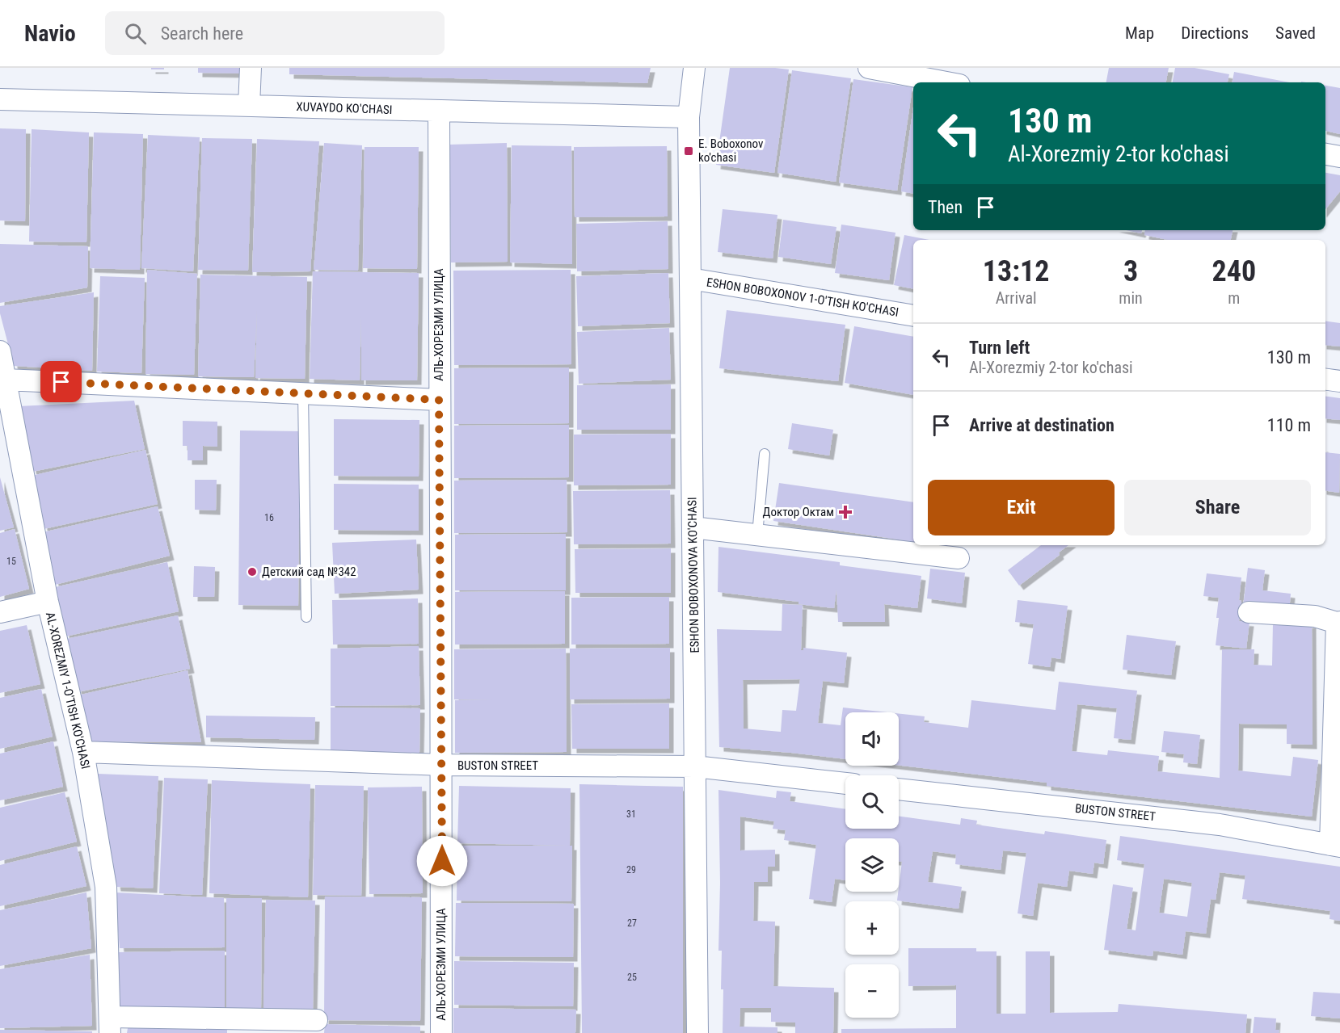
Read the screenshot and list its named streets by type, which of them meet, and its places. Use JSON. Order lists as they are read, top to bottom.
{
  "streets": {
    "street": [
      "XUVAYDO KO'CHASI",
      "ESHON BOBOXONOV 1-O'TISH KO'CHASI",
      "АЛЬ-ХОРЕЗМИ УЛИЦА",
      "ESHON BOBOXONOVA KO'CHASI",
      "AL-XOREZMIY 1-O'TISH KO'CHASI",
      "BUSTON STREET"
    ]
  },
  "crossings": [
    ["XUVAYDO KO'CHASI", "АЛЬ-ХОРЕЗМИ УЛИЦА"],
    ["XUVAYDO KO'CHASI", "ESHON BOBOXONOVA KO'CHASI"],
    ["ESHON BOBOXONOV 1-O'TISH KO'CHASI", "ESHON BOBOXONOVA KO'CHASI"],
    ["АЛЬ-ХОРЕЗМИ УЛИЦА", "BUSTON STREET"],
    ["ESHON BOBOXONOVA KO'CHASI", "BUSTON STREET"],
    ["AL-XOREZMIY 1-O'TISH KO'CHASI", "BUSTON STREET"]
  ],
  "places": {
    "transit": ["E. Boboxonov ko'chasi"],
    "health": ["Доктор Октам"],
    "other": ["Детский сад №342"]
  },
  "house_numbers": [
    "16",
    "15",
    "31",
    "29",
    "27",
    "25"
  ],
  "page": {
    "header": "Navio",
    "search": "Search here",
    "nav": ["Map", "Directions", "Saved"],
    "turn": ["130 m", "Al-Xorezmiy 2-tor ko'chasi"],
    "then": "Then",
    "eta": [
      "13:12",
      "Arrival",
      "3",
      "min",
      "240",
      "m"
    ],
    "list": [
      {
        "name": "Turn left",
        "note": "Al-Xorezmiy 2-tor ko'chasi",
        "value": "130 m"
      },
      {
        "name": "Arrive at destination",
        "value": "110 m"
      }
    ],
    "buttons": ["Exit", "Share"],
    "map_buttons": ["+", "−"]
  }
}
